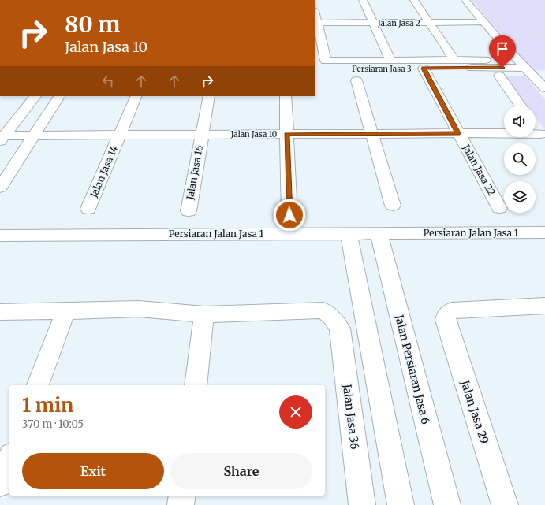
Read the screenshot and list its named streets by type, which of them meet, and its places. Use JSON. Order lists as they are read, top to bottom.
{
  "streets": {
    "street": [
      "Jalan Jasa 2",
      "Persiaran Jasa 3",
      "Jalan Jasa 10",
      "Jalan Jasa 22",
      "Jalan Jasa 14",
      "Jalan Jasa 16",
      "Persiaran Jalan Jasa 1",
      "Jalan Persiaran Jasa 6",
      "Jalan Jasa 29",
      "Jalan Jasa 36"
    ]
  },
  "crossings": [
    ["Persiaran Jasa 3", "Jalan Jasa 22"],
    ["Jalan Jasa 10", "Jalan Jasa 22"],
    ["Jalan Jasa 10", "Jalan Jasa 14"],
    ["Jalan Jasa 10", "Jalan Jasa 16"],
    ["Persiaran Jalan Jasa 1", "Jalan Persiaran Jasa 6"]
  ],
  "page": {
    "turn": ["80 m", "Jalan Jasa 10"],
    "heading": ["1 min", "370 m · 10:05"],
    "buttons": ["Exit", "Share"]
  }
}
